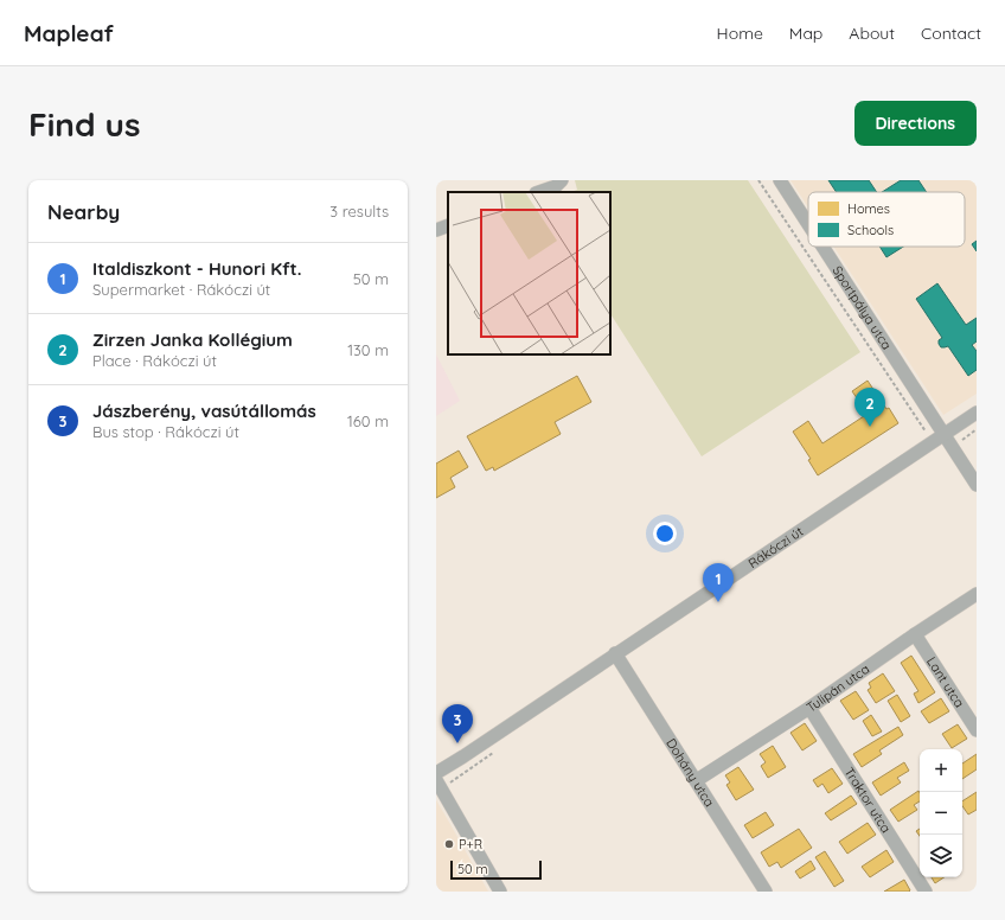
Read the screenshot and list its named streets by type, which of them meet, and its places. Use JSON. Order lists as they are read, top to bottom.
{
  "streets": {
    "street": [
      "Sportpálya utca",
      "Rákóczi út",
      "Lant utca",
      "Tulipán utca",
      "Dohány utca",
      "Traktor utca"
    ]
  },
  "crossings": [
    ["Sportpálya utca", "Rákóczi út"],
    ["Rákóczi út", "Dohány utca"],
    ["Lant utca", "Tulipán utca"],
    ["Tulipán utca", "Dohány utca"],
    ["Tulipán utca", "Traktor utca"]
  ],
  "places": ["P+R"],
  "legend": ["Homes", "Schools"],
  "scale_bar": "50 m",
  "page": {
    "header": "Mapleaf",
    "nav": [
      "Home",
      "Map",
      "About",
      "Contact"
    ],
    "buttons": "Directions",
    "title": "Find us",
    "heading": ["Nearby", "3 results"],
    "list": [
      {
        "mark": "1",
        "name": "Italdiszkont - Hunori Kft.",
        "note": "Supermarket · Rákóczi út",
        "value": "50 m"
      },
      {
        "mark": "2",
        "name": "Zirzen Janka Kollégium",
        "note": "Place · Rákóczi út",
        "value": "130 m"
      },
      {
        "mark": "3",
        "name": "Jászberény, vasútállomás",
        "note": "Bus stop · Rákóczi út",
        "value": "160 m"
      }
    ],
    "pins": ["2", "1", "3"],
    "map_buttons": ["+", "−"],
    "scale": "50 m"
  }
}
